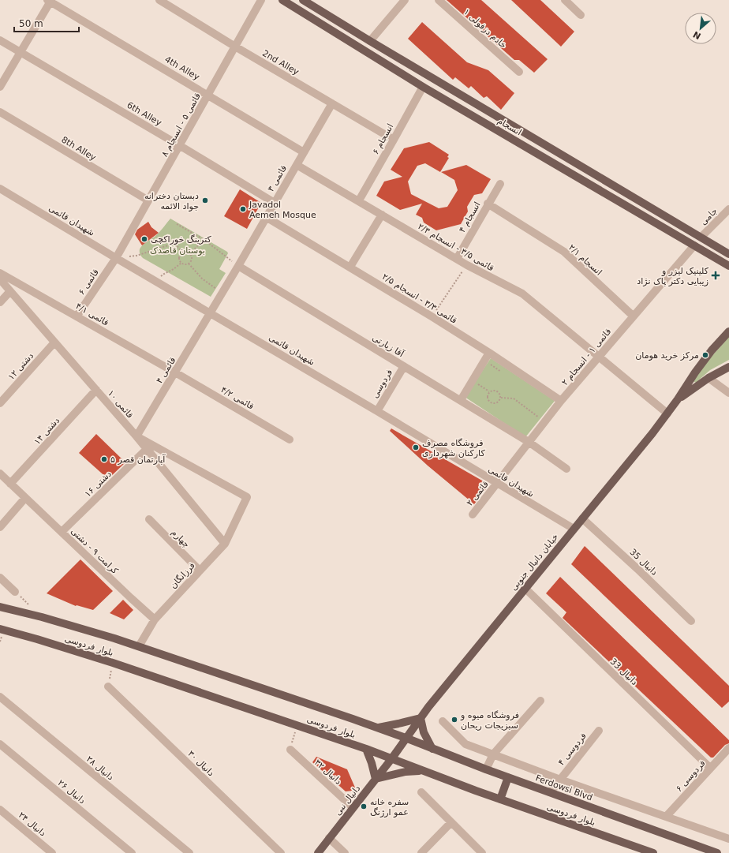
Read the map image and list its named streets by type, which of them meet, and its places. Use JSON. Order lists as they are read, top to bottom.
{
  "streets": {
    "main road": [
      "انسجام",
      "خیابان دانیال جنوبی",
      "بلوار فردوسی",
      "Ferdowsi Blvd",
      "دانیال نبی"
    ],
    "street": [
      "خادم دزفولی ۱",
      "2nd Alley",
      "4th Alley",
      "6th Alley",
      "قائمی ۵ - انسجام ۸",
      "انسجام ۶",
      "8th Alley",
      "قائمی ۳",
      "جامی",
      "انسجام ۴",
      "شهیدان قائمی",
      "قائمی ۳/۵ - انسجام ۲/۳",
      "انسجام ۲/۱",
      "قائمی ۶",
      "قائمی ۳/۳ - انسجام ۲/۵",
      "قائمی ۴/۱",
      "آقا زیارتی",
      "قائمی ۱ - انسجام ۲",
      "دشتی ۱۲",
      "قائمی ۴",
      "فردوسی",
      "قائمی ۴/۲",
      "قائمی ۱۰",
      "دشتی ۱۴",
      "دشتی ۱۶",
      "قائمی ۲",
      "چهارم",
      "کرامت ۹ - دشتی",
      "دانیال 35",
      "فرزانگان",
      "دانیال 33",
      "فردوسی ۴",
      "دانیال ۳۰",
      "دانیال ۲۸",
      "دانیال ۳۲",
      "فردوسی ۶",
      "دانیال ۲۶",
      "دانیال ۲۴"
    ]
  },
  "crossings": [
    ["2nd Alley", "قائمی ۵ - انسجام ۸"],
    ["2nd Alley", "انسجام ۶"],
    ["2nd Alley", "قائمی ۳"],
    ["4th Alley", "قائمی ۵ - انسجام ۸"],
    ["4th Alley", "قائمی ۳"],
    ["6th Alley", "قائمی ۵ - انسجام ۸"],
    ["6th Alley", "قائمی ۳"],
    ["قائمی ۵ - انسجام ۸", "8th Alley"],
    ["قائمی ۵ - انسجام ۸", "شهیدان قائمی"],
    ["قائمی ۵ - انسجام ۸", "قائمی ۶"],
    ["انسجام", "انسجام ۶"],
    ["انسجام", "جامی"],
    ["انسجام", "قائمی ۱ - انسجام ۲"],
    ["انسجام ۶", "قائمی ۳/۵ - انسجام ۲/۳"],
    ["قائمی ۳", "شهیدان قائمی"],
    ["قائمی ۳", "قائمی ۳/۵ - انسجام ۲/۳"],
    ["قائمی ۳", "قائمی ۳/۳ - انسجام ۲/۵"],
    ["قائمی ۳", "آقا زیارتی"],
    ["قائمی ۳", "قائمی ۴"],
    ["انسجام ۴", "قائمی ۳/۵ - انسجام ۲/۳"],
    ["انسجام ۴", "انسجام ۲/۱"],
    ["شهیدان قائمی", "قائمی ۶"],
    ["شهیدان قائمی", "قائمی ۱ - انسجام ۲"],
    ["شهیدان قائمی", "قائمی ۴"],
    ["شهیدان قائمی", "فردوسی"],
    ["شهیدان قائمی", "قائمی ۲"],
    ["شهیدان قائمی", "خیابان دانیال جنوبی"],
    ["قائمی ۳/۵ - انسجام ۲/۳", "قائمی ۱ - انسجام ۲"],
    ["قائمی ۳/۵ - انسجام ۲/۳", "خیابان دانیال جنوبی"],
    ["انسجام ۲/۱", "قائمی ۱ - انسجام ۲"],
    ["قائمی ۶", "قائمی ۴/۱"],
    ["قائمی ۳/۳ - انسجام ۲/۵", "قائمی ۱ - انسجام ۲"],
    ["قائمی ۴/۱", "قائمی ۴"],
    ["قائمی ۴/۱", "قائمی ۴/۲"],
    ["آقا زیارتی", "قائمی ۱ - انسجام ۲"],
    ["آقا زیارتی", "فردوسی"],
    ["قائمی ۱ - انسجام ۲", "قائمی ۲"],
    ["دشتی ۱۲", "قائمی ۱۰"],
    ["قائمی ۴", "قائمی ۴/۲"],
    ["قائمی ۴", "قائمی ۱۰"],
    ["قائمی ۴", "فرزانگان"],
    ["قائمی ۱۰", "دشتی ۱۴"],
    ["قائمی ۱۰", "دشتی ۱۶"],
    ["قائمی ۱۰", "فرزانگان"],
    ["دشتی ۱۴", "کرامت ۹ - دشتی"],
    ["دشتی ۱۶", "کرامت ۹ - دشتی"],
    ["چهارم", "فرزانگان"],
    ["کرامت ۹ - دشتی", "فرزانگان"],
    ["خیابان دانیال جنوبی", "دانیال 35"],
    ["خیابان دانیال جنوبی", "بلوار فردوسی"],
    ["خیابان دانیال جنوبی", "دانیال 33"],
    ["خیابان دانیال جنوبی", "Ferdowsi Blvd"],
    ["خیابان دانیال جنوبی", "دانیال نبی"],
    ["بلوار فردوسی", "Ferdowsi Blvd"],
    ["بلوار فردوسی", "دانیال نبی"],
    ["دانیال 33", "فردوسی ۶"],
    ["فردوسی ۴", "Ferdowsi Blvd"],
    ["دانیال ۳۲", "دانیال نبی"]
  ],
  "parks": ["بوستان قاصدک"],
  "places": {
    "other": [
      "دبستان دخترانه جواد الائمه",
      "Javadol Aemeh Mosque",
      "کترینگ خوراکچی",
      "مرکز خرید هومان",
      "فروشگاه مصرف کارکنان شهرداری",
      "آپارتمان قصر ۵",
      "فروشگاه میوه و سبزیجات ریحان",
      "سفره خانه عمو ارژنگ"
    ],
    "health": ["کلینیک لیزر و زیبایی دکتر پاک نژاد"]
  },
  "scale_bar": "50 m",
  "north": "bottom left"
}
